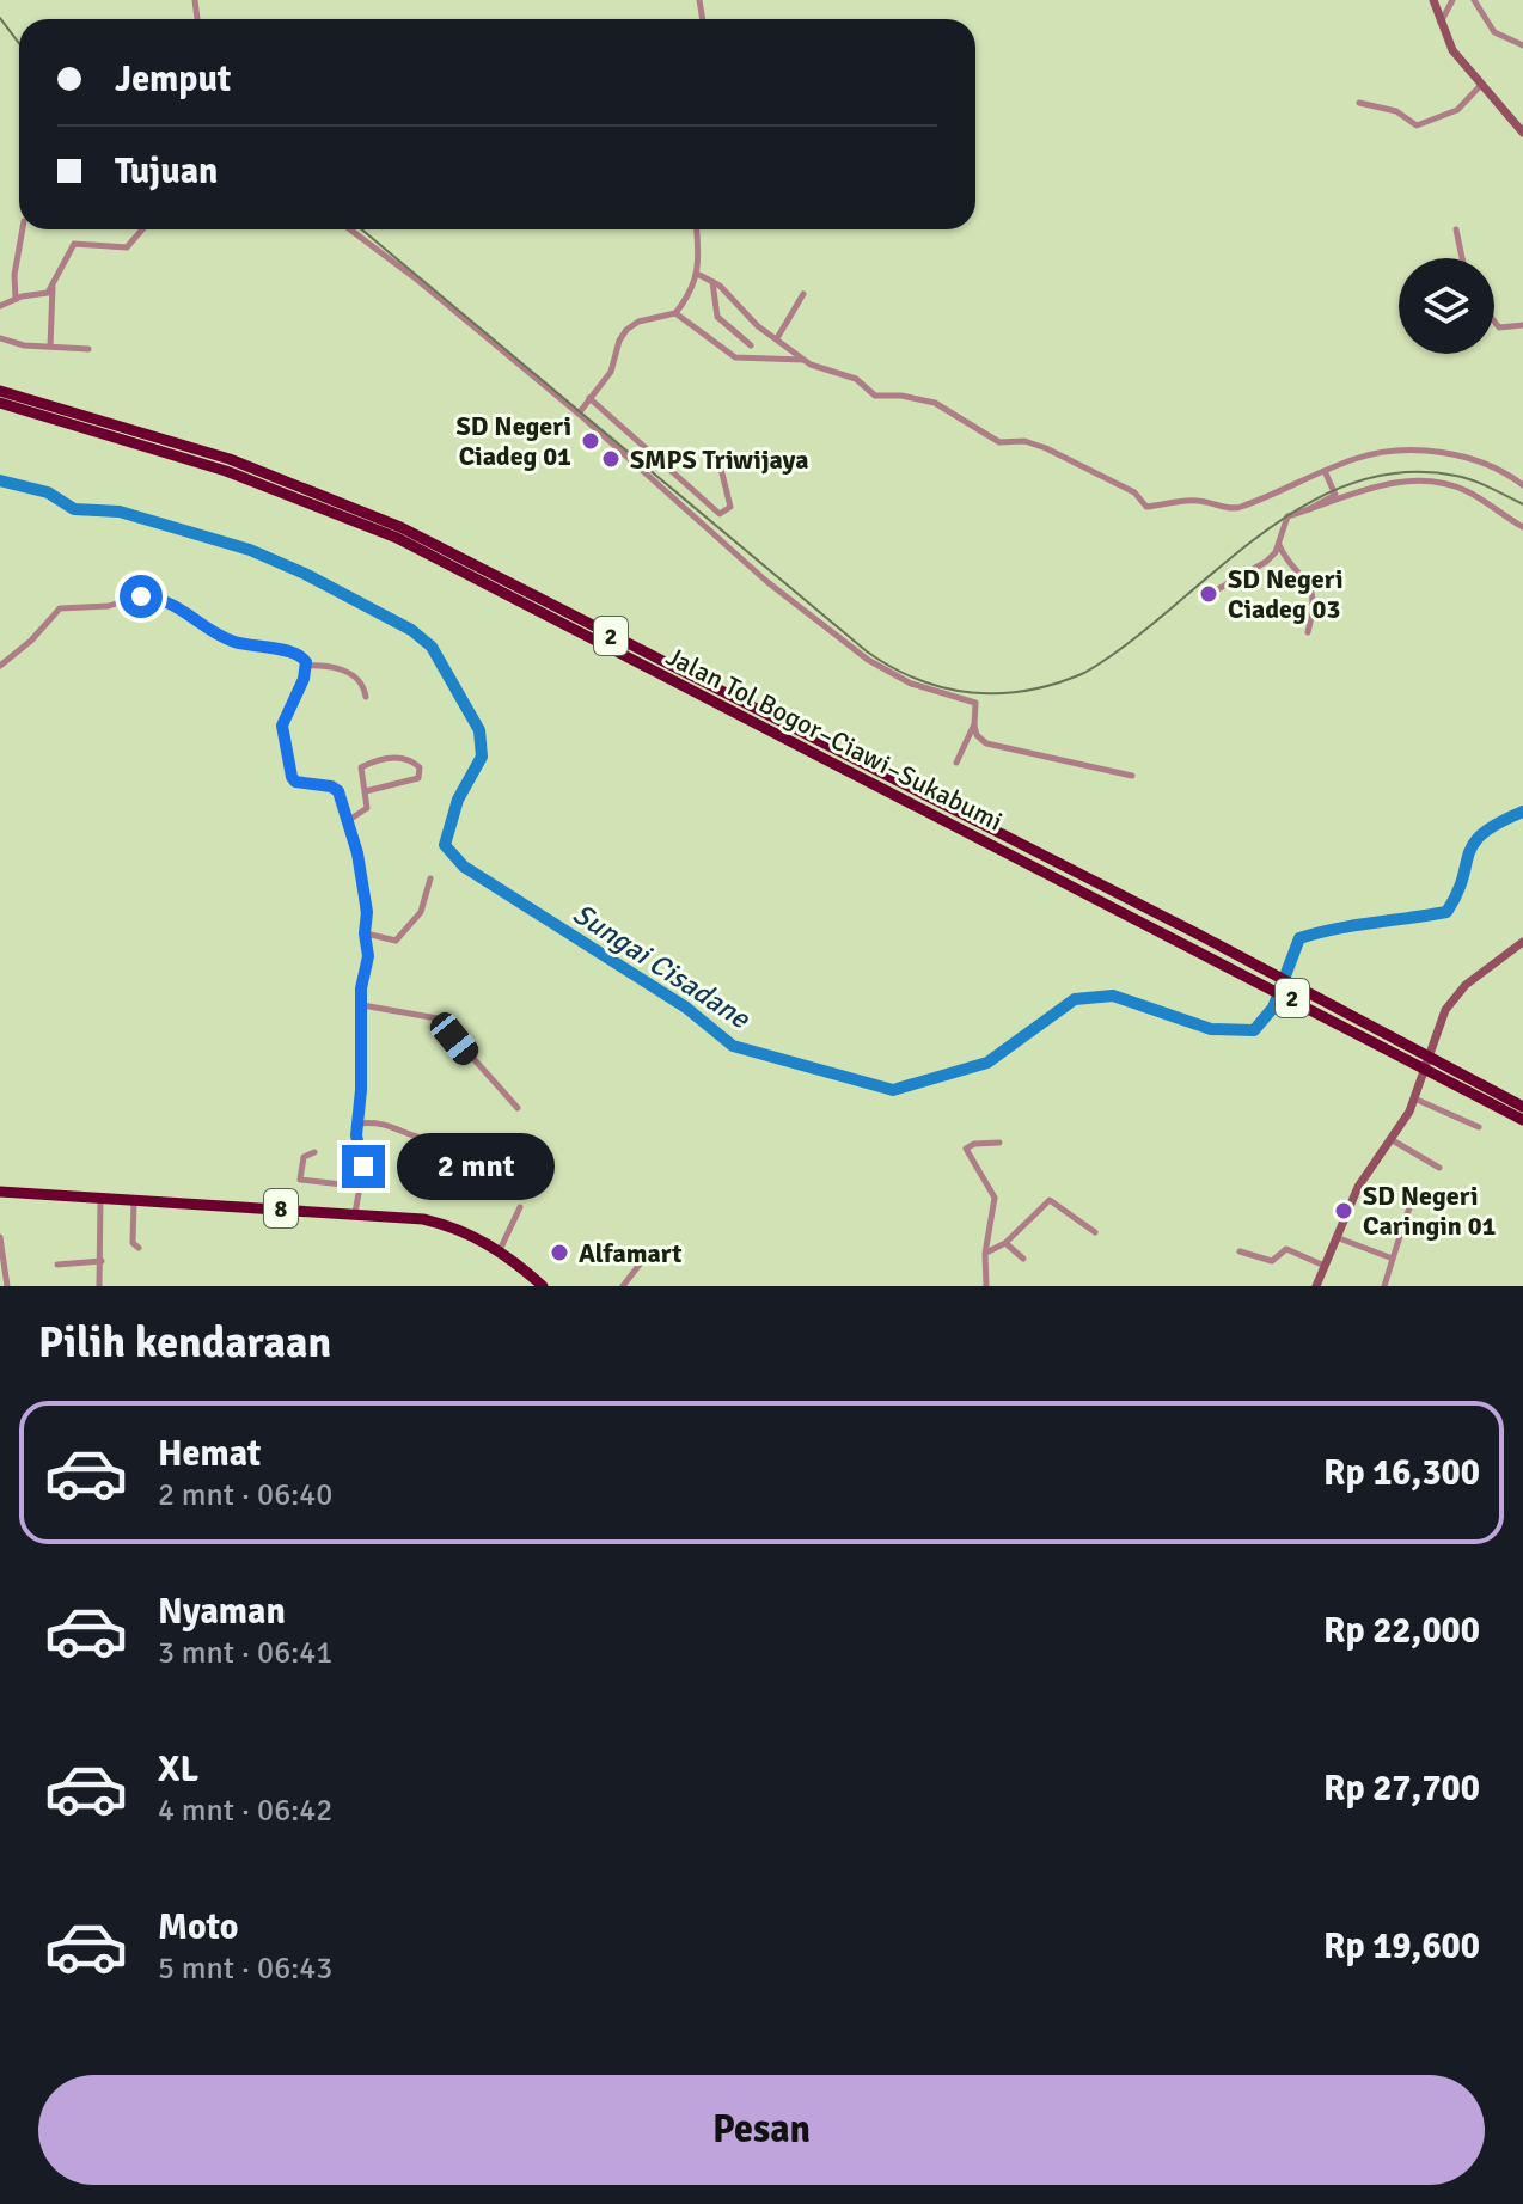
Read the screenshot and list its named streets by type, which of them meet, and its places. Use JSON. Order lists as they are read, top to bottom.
{
  "streets": {
    "highway": ["2", "Jalan Tol Bogor–Ciawi–Sukabumi", "8"]
  },
  "water": ["Sungai Cisadane"],
  "places": [
    "SD Negeri Ciadeg 01",
    "SMPS Triwijaya",
    "SD Negeri Ciadeg 03",
    "SD Negeri Caringin 01",
    "Alfamart"
  ],
  "page": {
    "banner": ["Jemput", "Tujuan"],
    "bubble": "2 mnt",
    "heading": "Pilih kendaraan",
    "list": [
      {
        "name": "Hemat",
        "note": "2 mnt · 06:40",
        "value": "Rp 16,300"
      },
      {
        "name": "Nyaman",
        "note": "3 mnt · 06:41",
        "value": "Rp 22,000"
      },
      {
        "name": "XL",
        "note": "4 mnt · 06:42",
        "value": "Rp 27,700"
      },
      {
        "name": "Moto",
        "note": "5 mnt · 06:43",
        "value": "Rp 19,600"
      }
    ],
    "buttons": "Pesan"
  }
}
